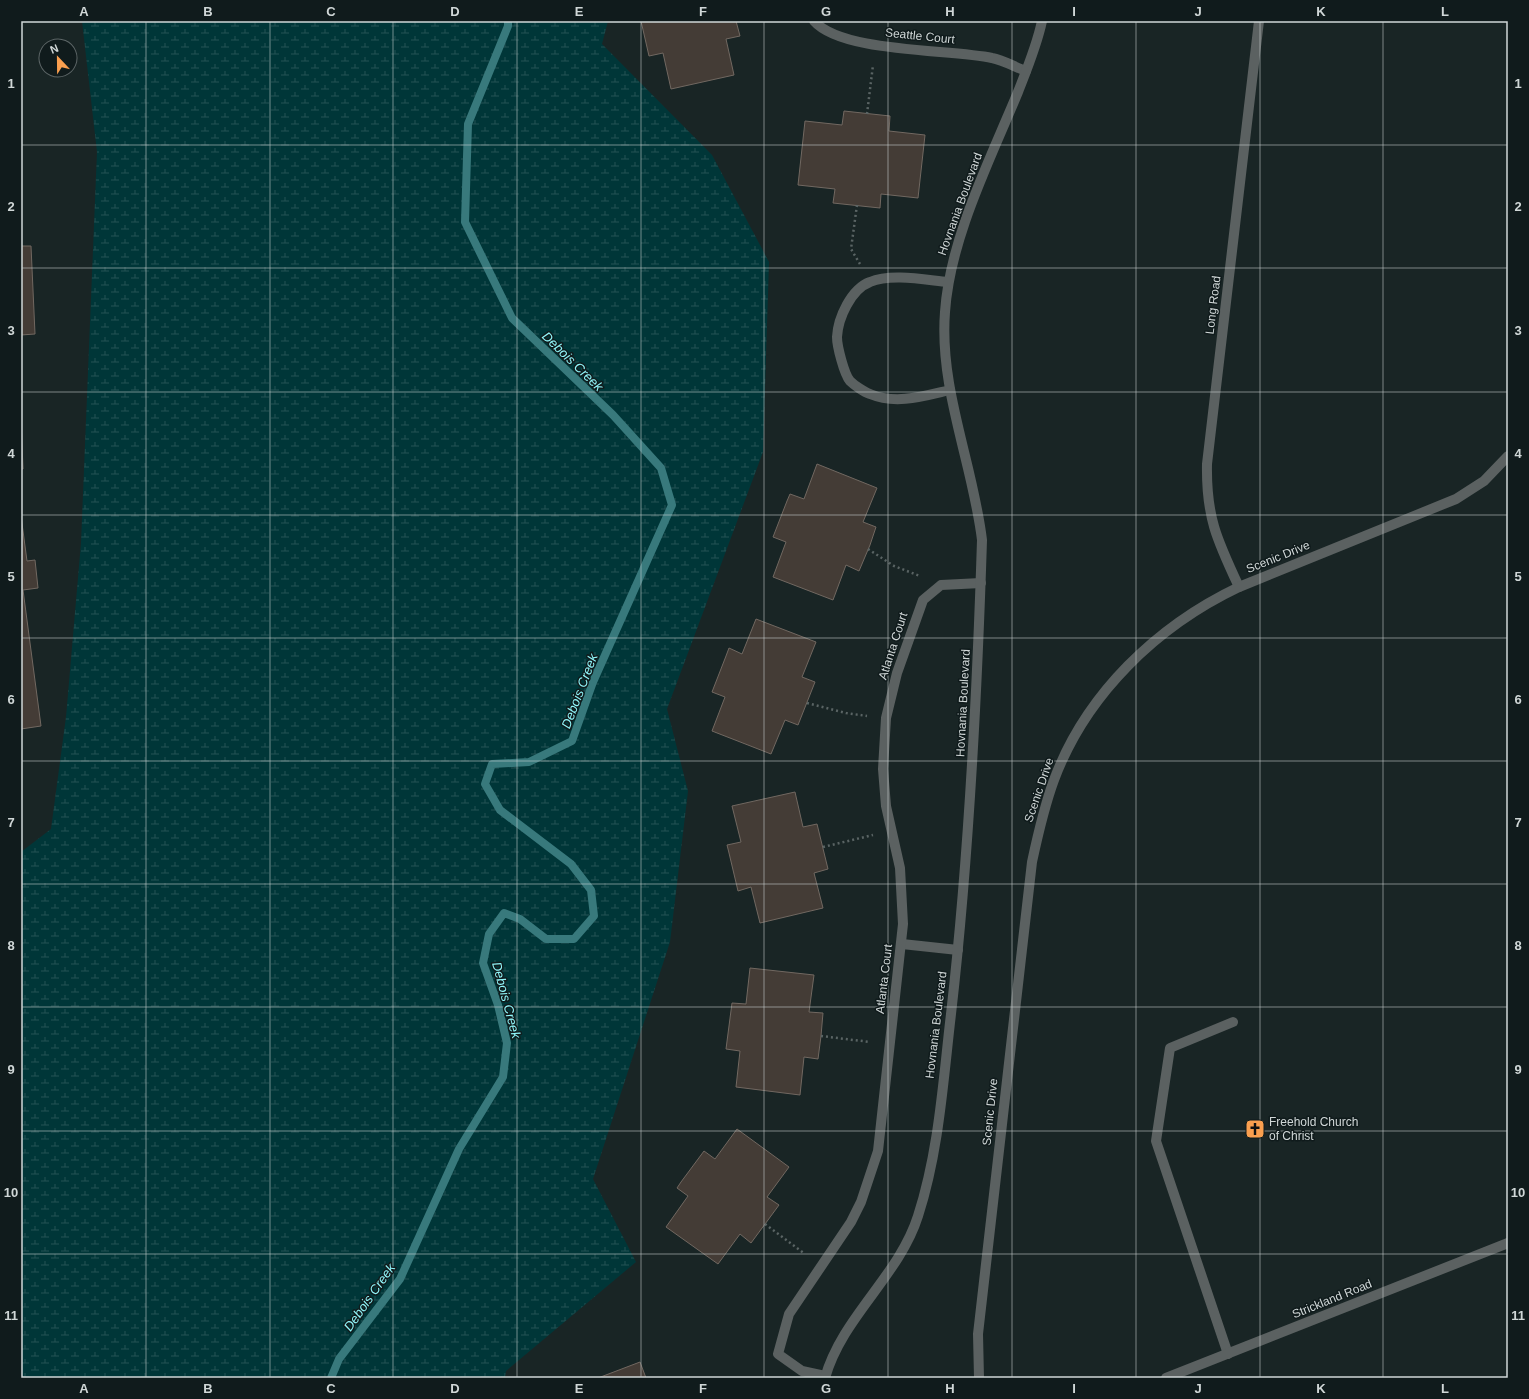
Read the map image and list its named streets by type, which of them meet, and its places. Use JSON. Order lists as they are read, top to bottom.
{
  "streets": {
    "street": [
      "Seattle Court",
      "Hovnania Boulevard",
      "Long Road",
      "Scenic Drive",
      "Atlanta Court",
      "Strickland Road"
    ]
  },
  "crossings": [
    ["Seattle Court", "Hovnania Boulevard"],
    ["Hovnania Boulevard", "Atlanta Court"],
    ["Long Road", "Scenic Drive"]
  ],
  "water": ["Debois Creek"],
  "places": {
    "church": ["Freehold Church of Christ"]
  },
  "north": "top",
  "grid": {
    "columns": [
      "A",
      "B",
      "C",
      "D",
      "E",
      "F",
      "G",
      "H",
      "I",
      "J",
      "K",
      "L"
    ],
    "rows": [
      "1",
      "2",
      "3",
      "4",
      "5",
      "6",
      "7",
      "8",
      "9",
      "10",
      "11"
    ]
  }
}
